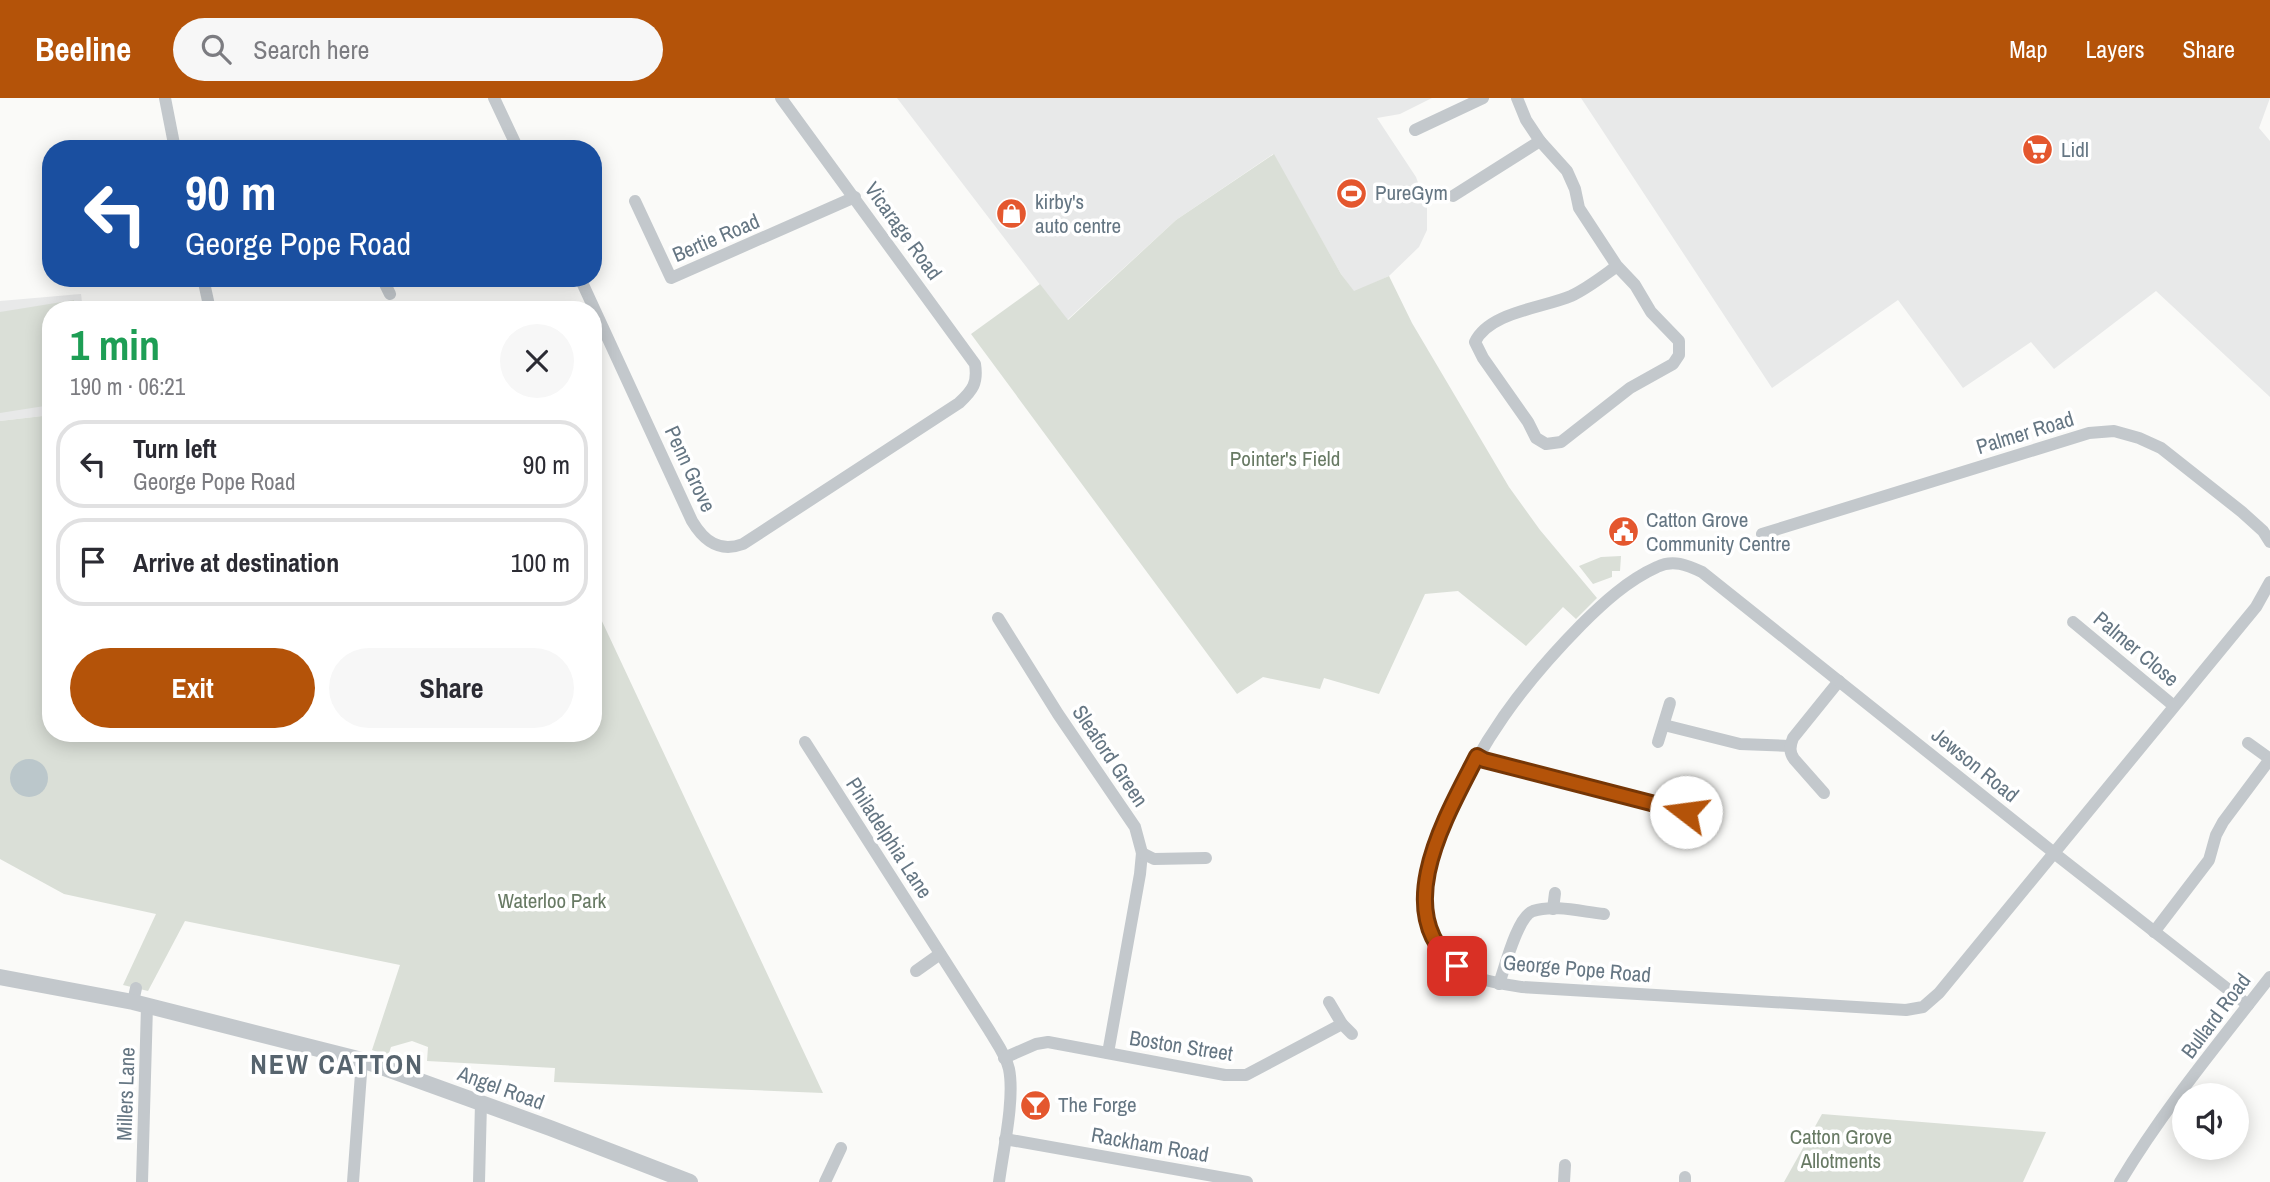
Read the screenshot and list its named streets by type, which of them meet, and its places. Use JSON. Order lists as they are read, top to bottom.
{
  "streets": {
    "street": [
      "Vicarage Road",
      "Bertie Road",
      "Palmer Road",
      "Penn Grove",
      "Palmer Close",
      "Sleaford Green",
      "Jewson Road",
      "Philadelphia Lane",
      "George Pope Road",
      "Bullard Road",
      "Boston Street",
      "Angel Road",
      "Millers Lane",
      "Rackham Road"
    ]
  },
  "crossings": [
    ["Vicarage Road", "Bertie Road"],
    ["Vicarage Road", "Penn Grove"],
    ["Sleaford Green", "Boston Street"],
    ["Jewson Road", "George Pope Road"],
    ["Jewson Road", "Bullard Road"],
    ["Philadelphia Lane", "Boston Street"],
    ["Philadelphia Lane", "Rackham Road"],
    ["Angel Road", "Millers Lane"]
  ],
  "districts": ["NEW CATTON"],
  "parks": ["Pointer's Field", "Waterloo Park", "Catton Grove Allotments"],
  "places": {
    "supermarket": ["Lidl"],
    "sports": ["PureGym"],
    "shop": ["kirby's auto centre"],
    "public building": ["Catton Grove Community Centre"],
    "bar": ["The Forge"]
  },
  "page": {
    "header": "Beeline",
    "search": "Search here",
    "nav": ["Map", "Layers", "Share"],
    "turn": ["90 m", "George Pope Road"],
    "heading": ["1 min", "190 m · 06:21"],
    "list": [
      {
        "name": "Turn left",
        "note": "George Pope Road",
        "value": "90 m"
      },
      {
        "name": "Arrive at destination",
        "value": "100 m"
      }
    ],
    "buttons": ["Exit", "Share"]
  }
}
